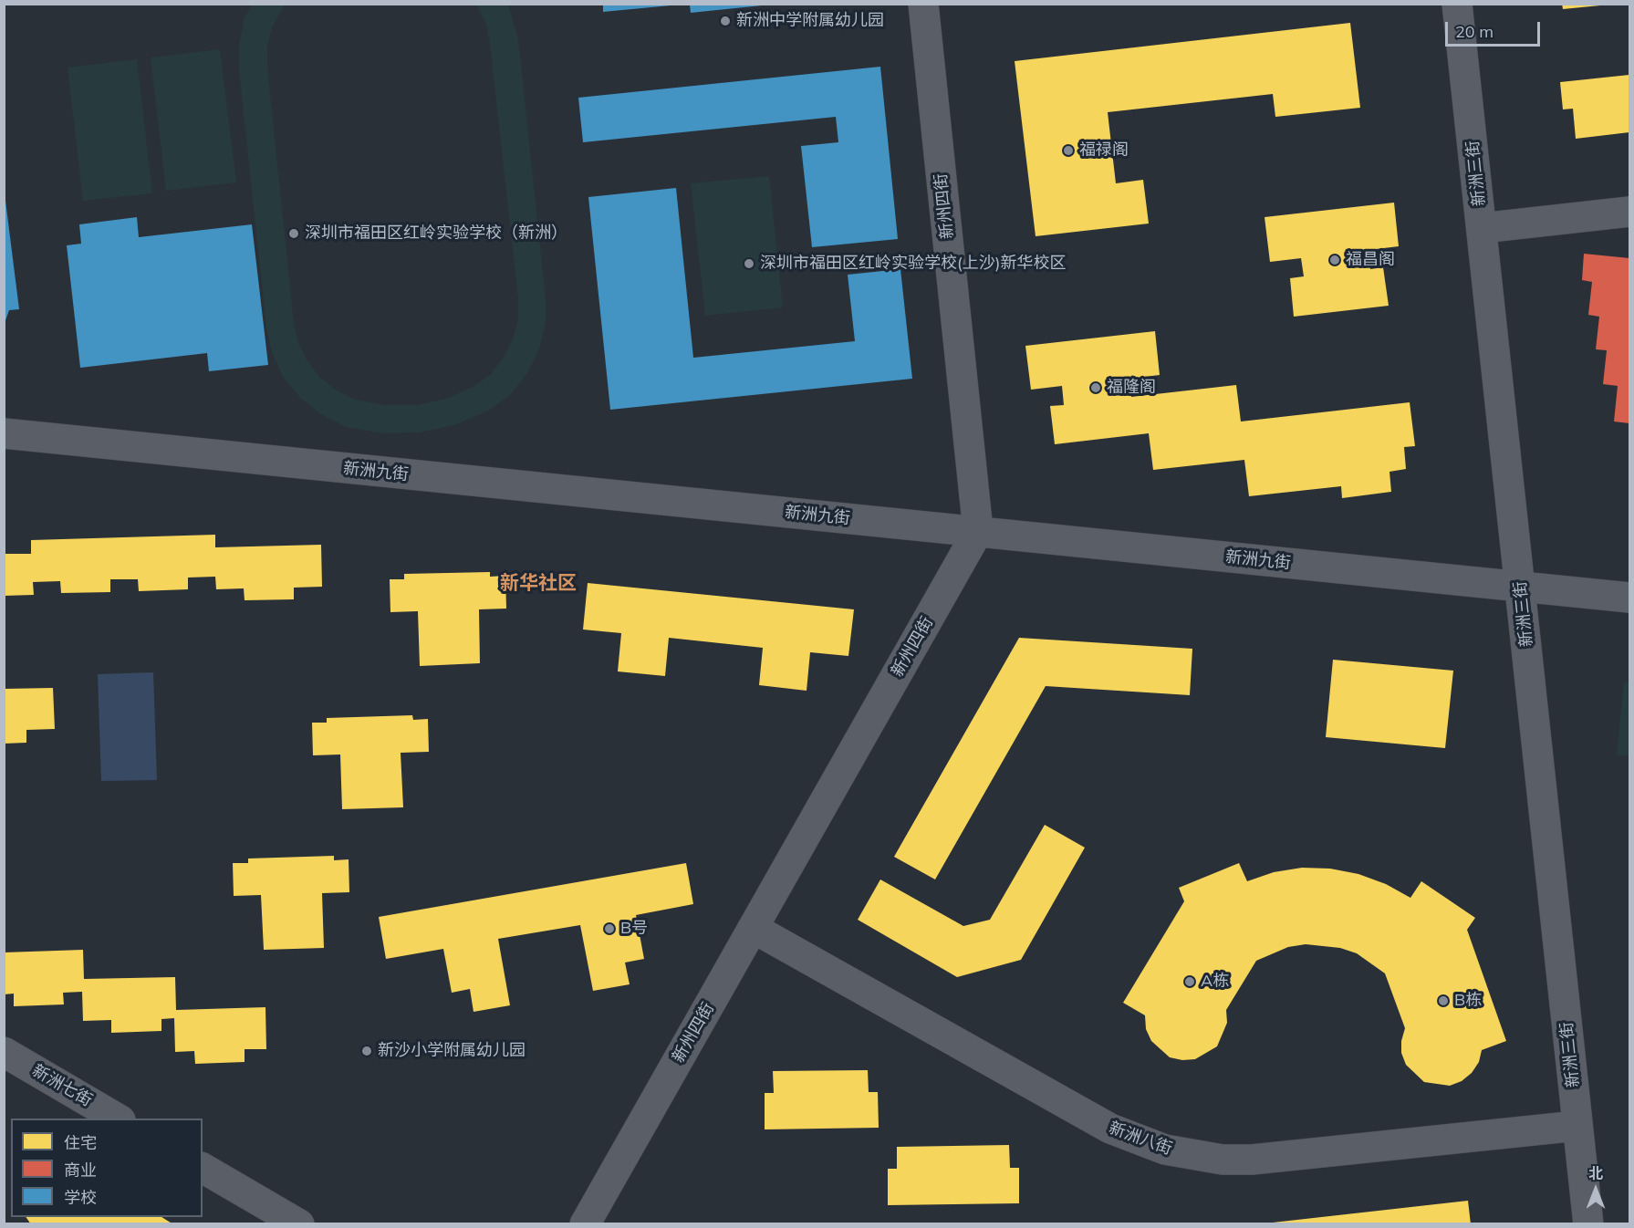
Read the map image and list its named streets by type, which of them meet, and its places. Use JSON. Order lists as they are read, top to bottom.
{
  "streets": {
    "street": [
      "新洲三街",
      "新州四街",
      "新洲九街",
      "新洲七街",
      "新洲八街"
    ]
  },
  "crossings": [
    ["新洲三街", "新洲九街"],
    ["新洲三街", "新洲八街"],
    ["新州四街", "新洲九街"],
    ["新州四街", "新洲八街"]
  ],
  "districts": ["新华社区"],
  "places": [
    "新洲中学附属幼儿园",
    "福禄阁",
    "深圳市福田区红岭实验学校（新洲）",
    "福昌阁",
    "深圳市福田区红岭实验学校(上沙)新华校区",
    "福隆阁",
    "B号",
    "A栋",
    "B栋",
    "新沙小学附属幼儿园"
  ],
  "legend": ["住宅", "商业", "学校"],
  "scale_bar": "20 m",
  "north": "top"
}
